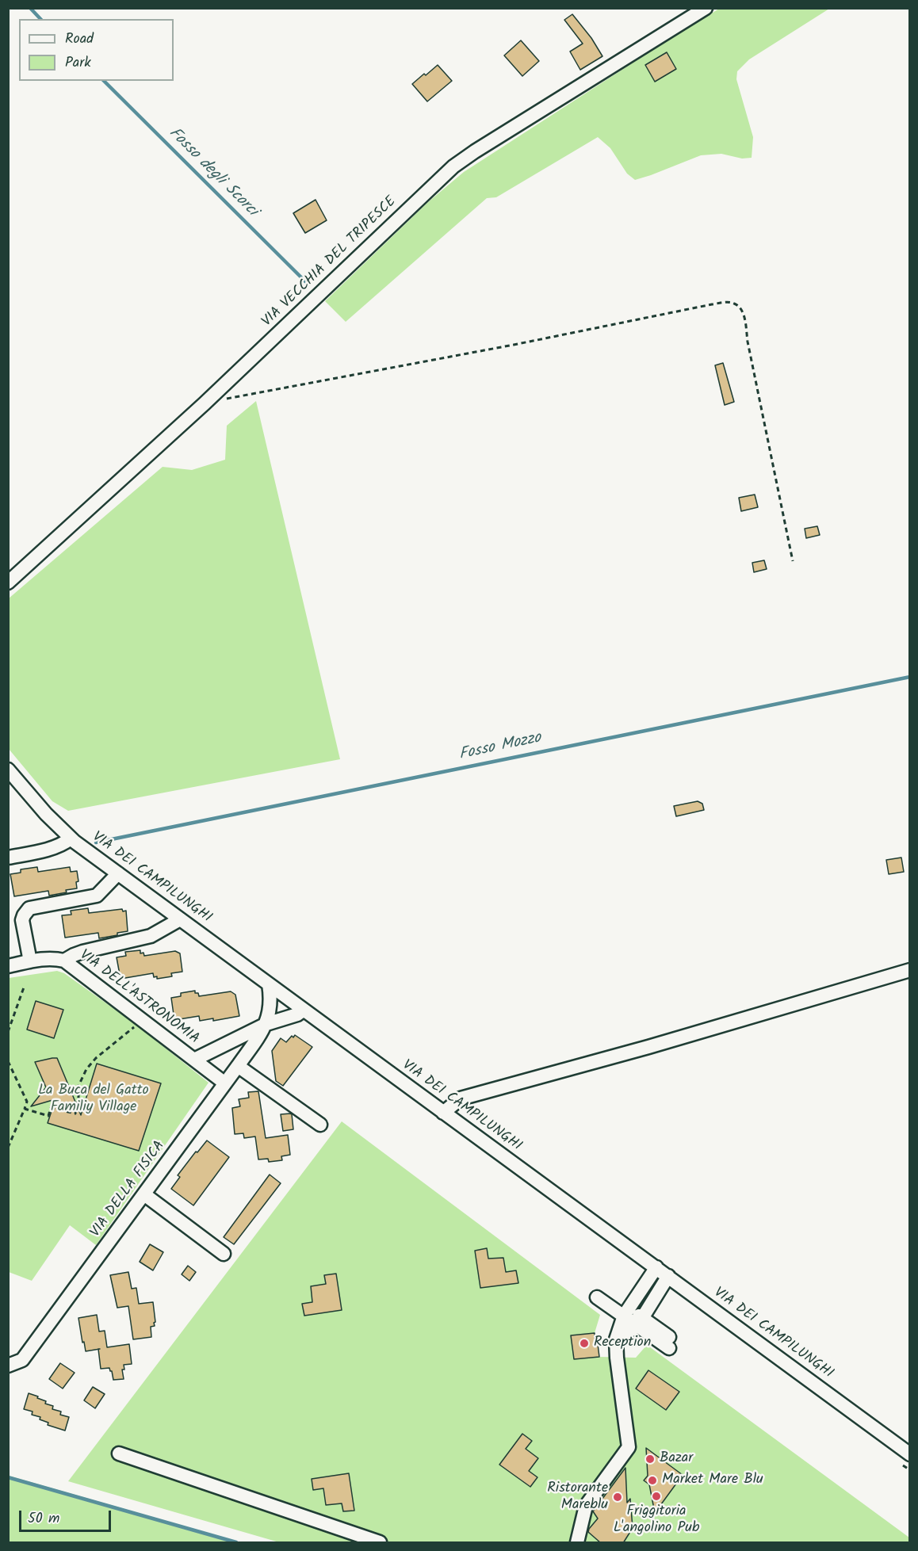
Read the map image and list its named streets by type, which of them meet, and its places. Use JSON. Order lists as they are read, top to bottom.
{
  "streets": {
    "street": [
      "VIA VECCHIA DEL TRIPESCE",
      "VIA DEI CAMPILUNGHI",
      "VIA DELL'ASTRONOMIA",
      "VIA DELLA FISICA"
    ]
  },
  "crossings": [
    ["VIA DEI CAMPILUNGHI", "VIA DELLA FISICA"],
    ["VIA DELL'ASTRONOMIA", "VIA DELLA FISICA"]
  ],
  "water": ["Fosso degli Scorci", "Fosso Mozzo"],
  "parks": ["La Buca del Gatto Familiy Village"],
  "places": [
    "Reception",
    "Bazar",
    "Market Mare Blu",
    "Friggitoria L'angolino Pub",
    "Ristorante Mareblu"
  ],
  "legend": ["Road", "Park"],
  "scale_bar": "50 m"
}
